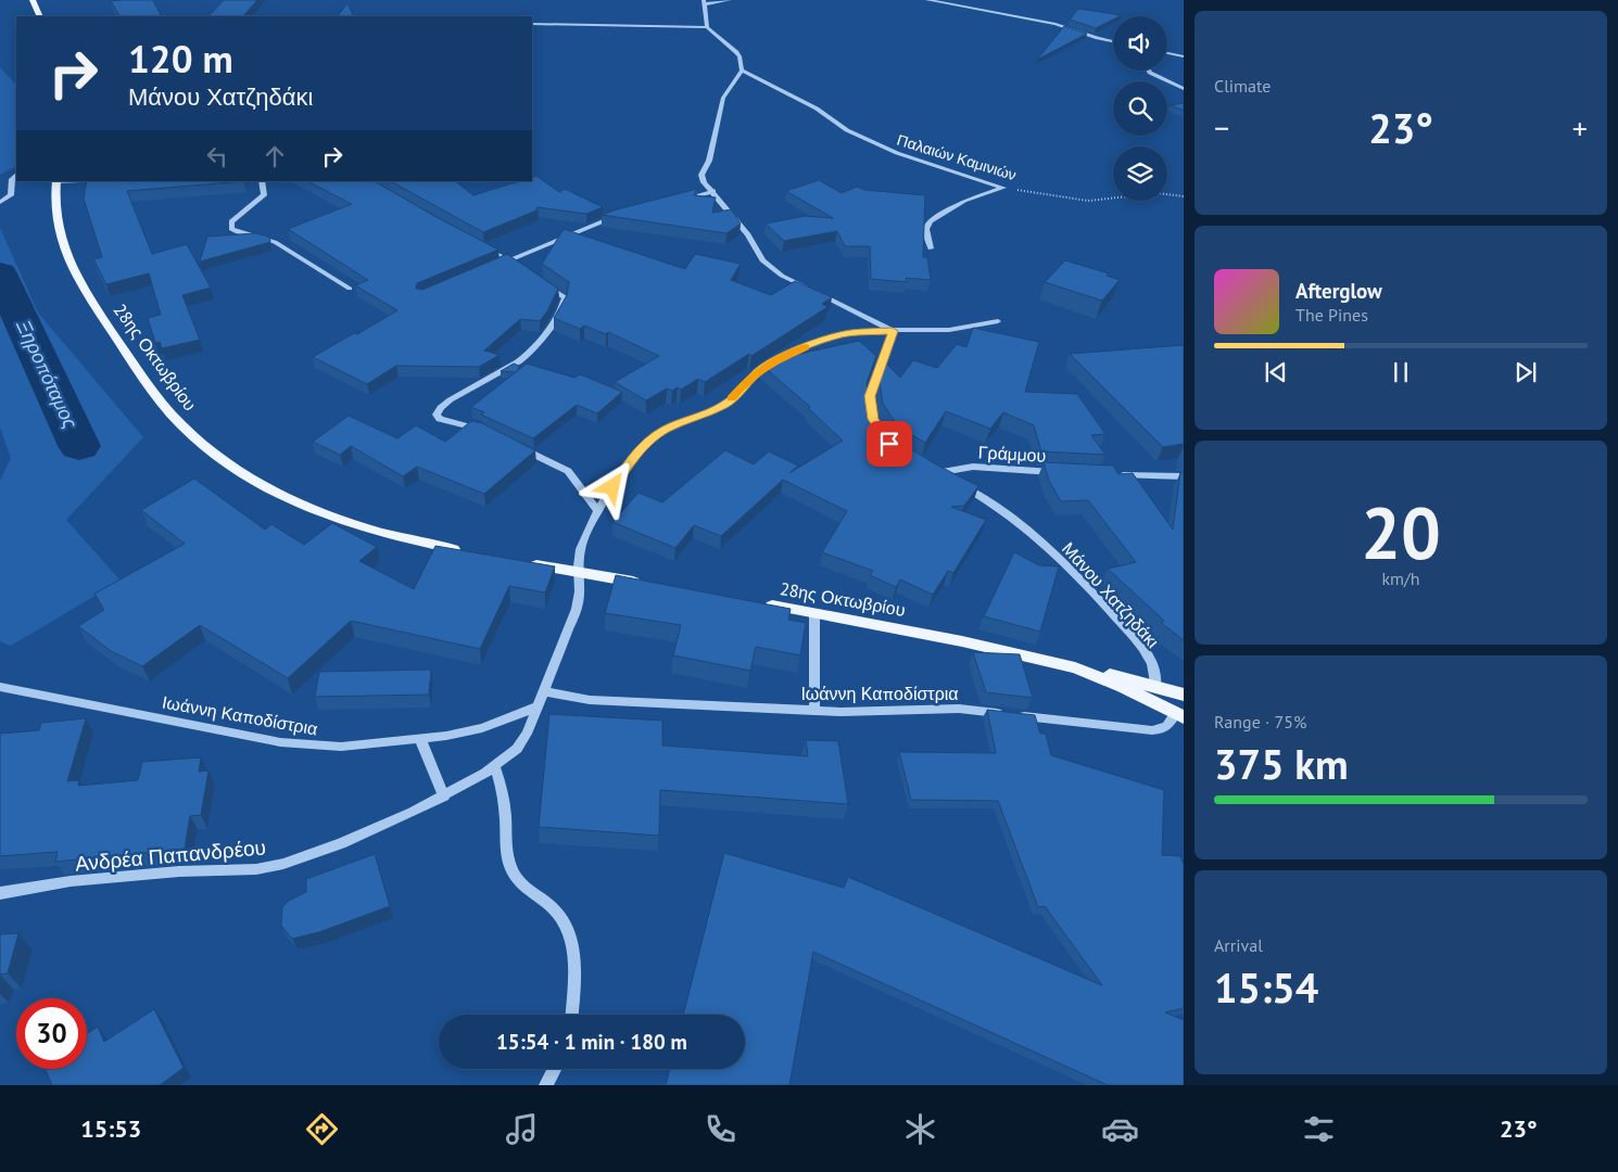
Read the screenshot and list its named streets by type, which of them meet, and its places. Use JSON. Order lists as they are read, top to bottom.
{
  "streets": {
    "main road": ["28ης Οκτωβρίου"],
    "street": [
      "Παλαιών Καμινιών",
      "Γράμμου",
      "Μάνου Χατζηδάκι",
      "Ιωάννη Καποδίστρια",
      "Ανδρέα Παπανδρέου"
    ]
  },
  "crossings": [
    ["Ιωάννη Καποδίστρια", "Ανδρέα Παπανδρέου"]
  ],
  "water": ["Ξηροπόταμος"],
  "page": {
    "tile": [
      "Climate",
      ["20", "km/h"],
      ["Range · 75%", "375 km"],
      ["Arrival", "15:54"]
    ],
    "turn": ["120 m", "Μάνου Χατζηδάκι"],
    "heat": ["−", "23°", "+"],
    "song": ["Afterglow", "The Pines"],
    "limit": "30",
    "trip": "15:54 · 1 min · 180 m",
    "tabs": ["15:53", "23°"]
  }
}
